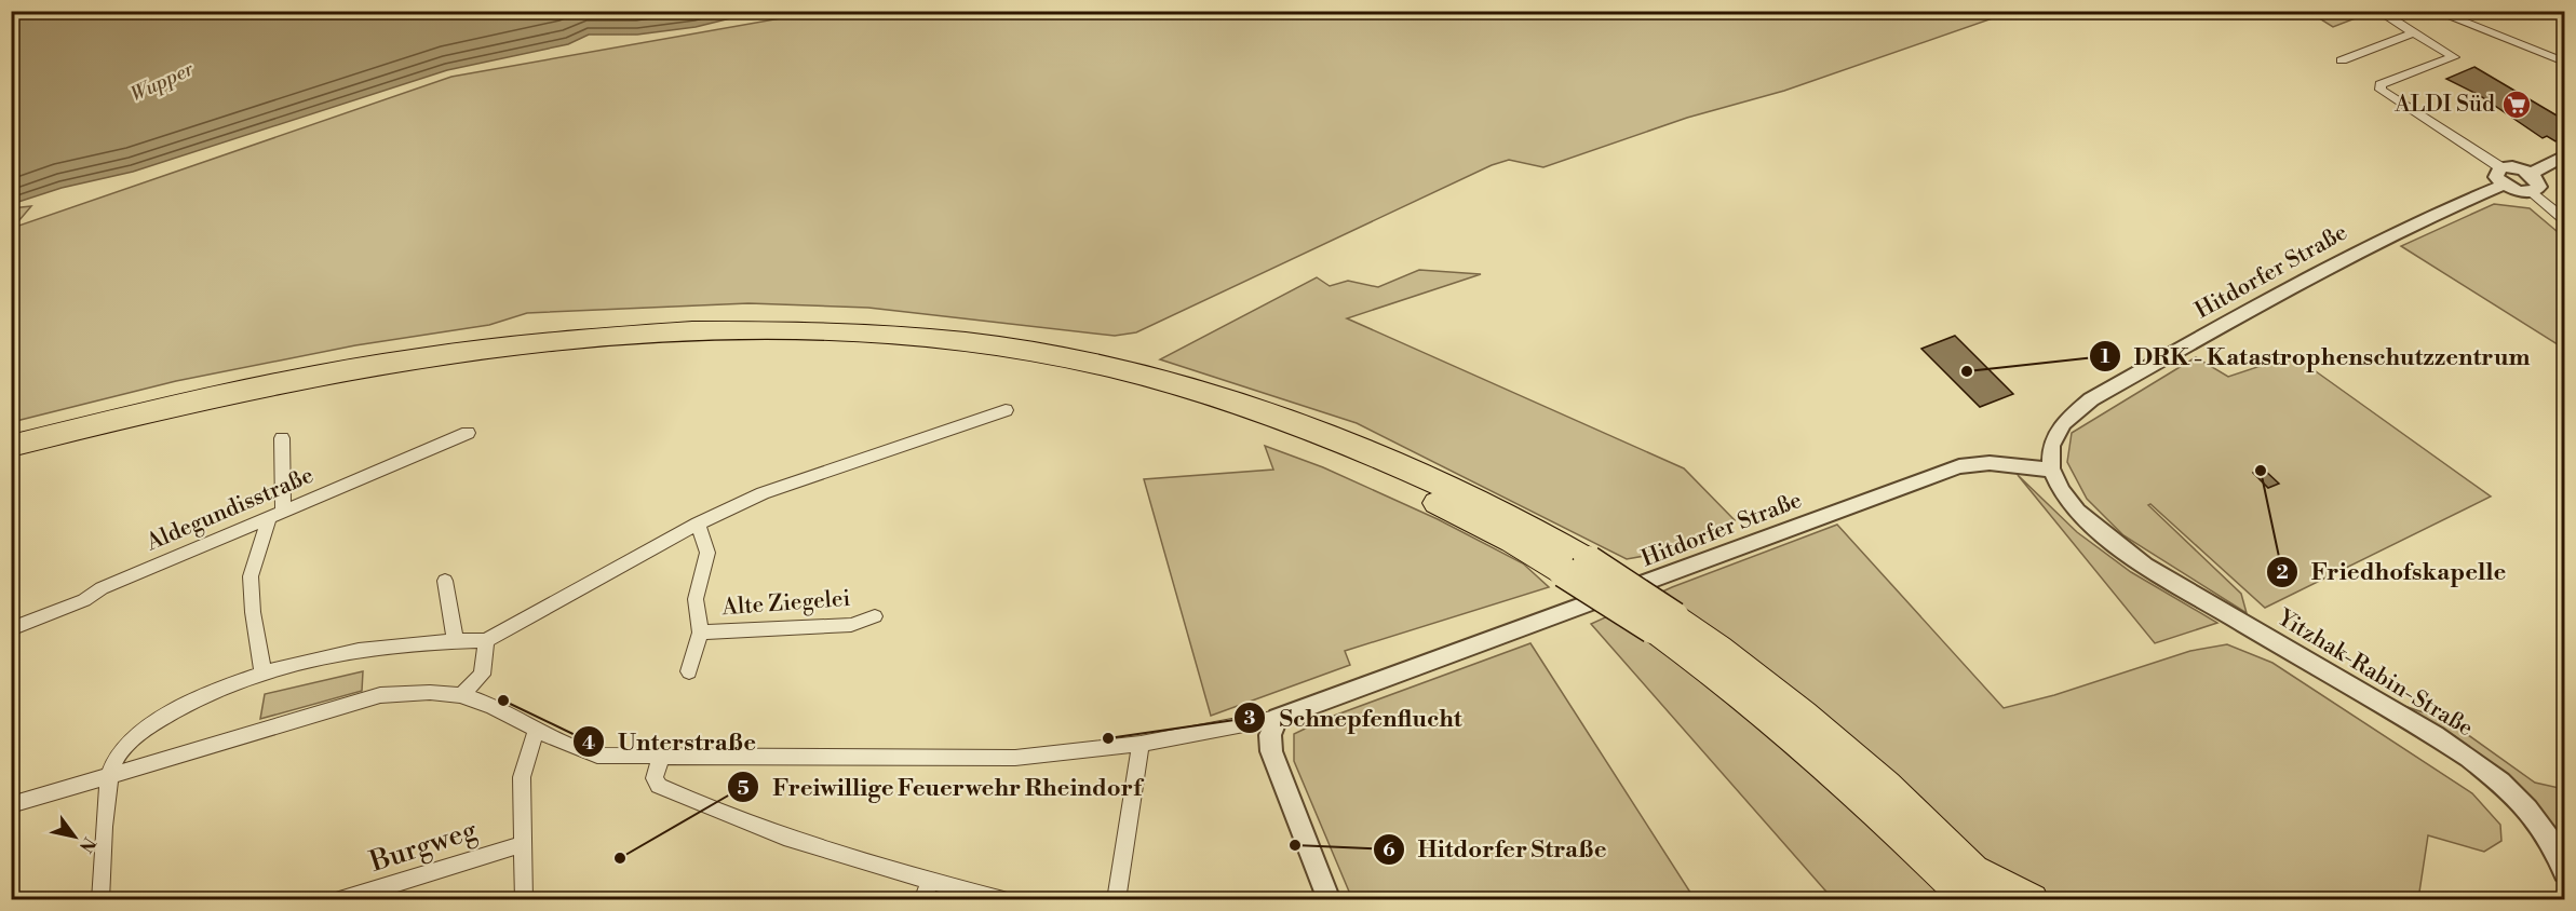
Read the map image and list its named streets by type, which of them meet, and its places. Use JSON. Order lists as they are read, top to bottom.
{
  "streets": {
    "street": [
      "Hitdorfer Straße",
      "Aldegundisstraße",
      "Alte Ziegelei",
      "Yitzhak-Rabin-Straße",
      "Burgweg"
    ]
  },
  "crossings": [
    ["Hitdorfer Straße", "Yitzhak-Rabin-Straße"]
  ],
  "water": ["Wupper"],
  "places": {
    "supermarket": ["ALDI Süd"],
    "other": [
      "DRK - Katastrophenschutzzentrum",
      "Friedhofskapelle",
      "Unterstraße",
      "Schnepfenflucht",
      "Hitdorfer Straße",
      "Freiwillige Feuerwehr Rheindorf"
    ]
  },
  "north": "bottom right"
}
